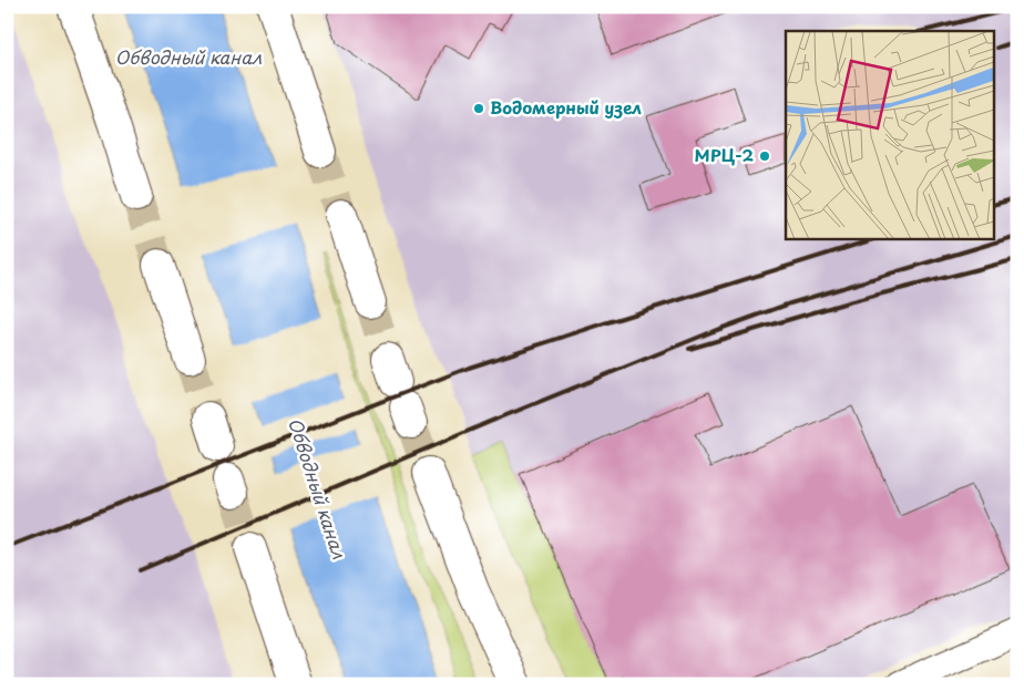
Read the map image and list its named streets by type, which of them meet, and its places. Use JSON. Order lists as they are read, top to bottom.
{
  "water": ["Обводный канал"],
  "places": ["Водомерный узел", "МРЦ-2"]
}
